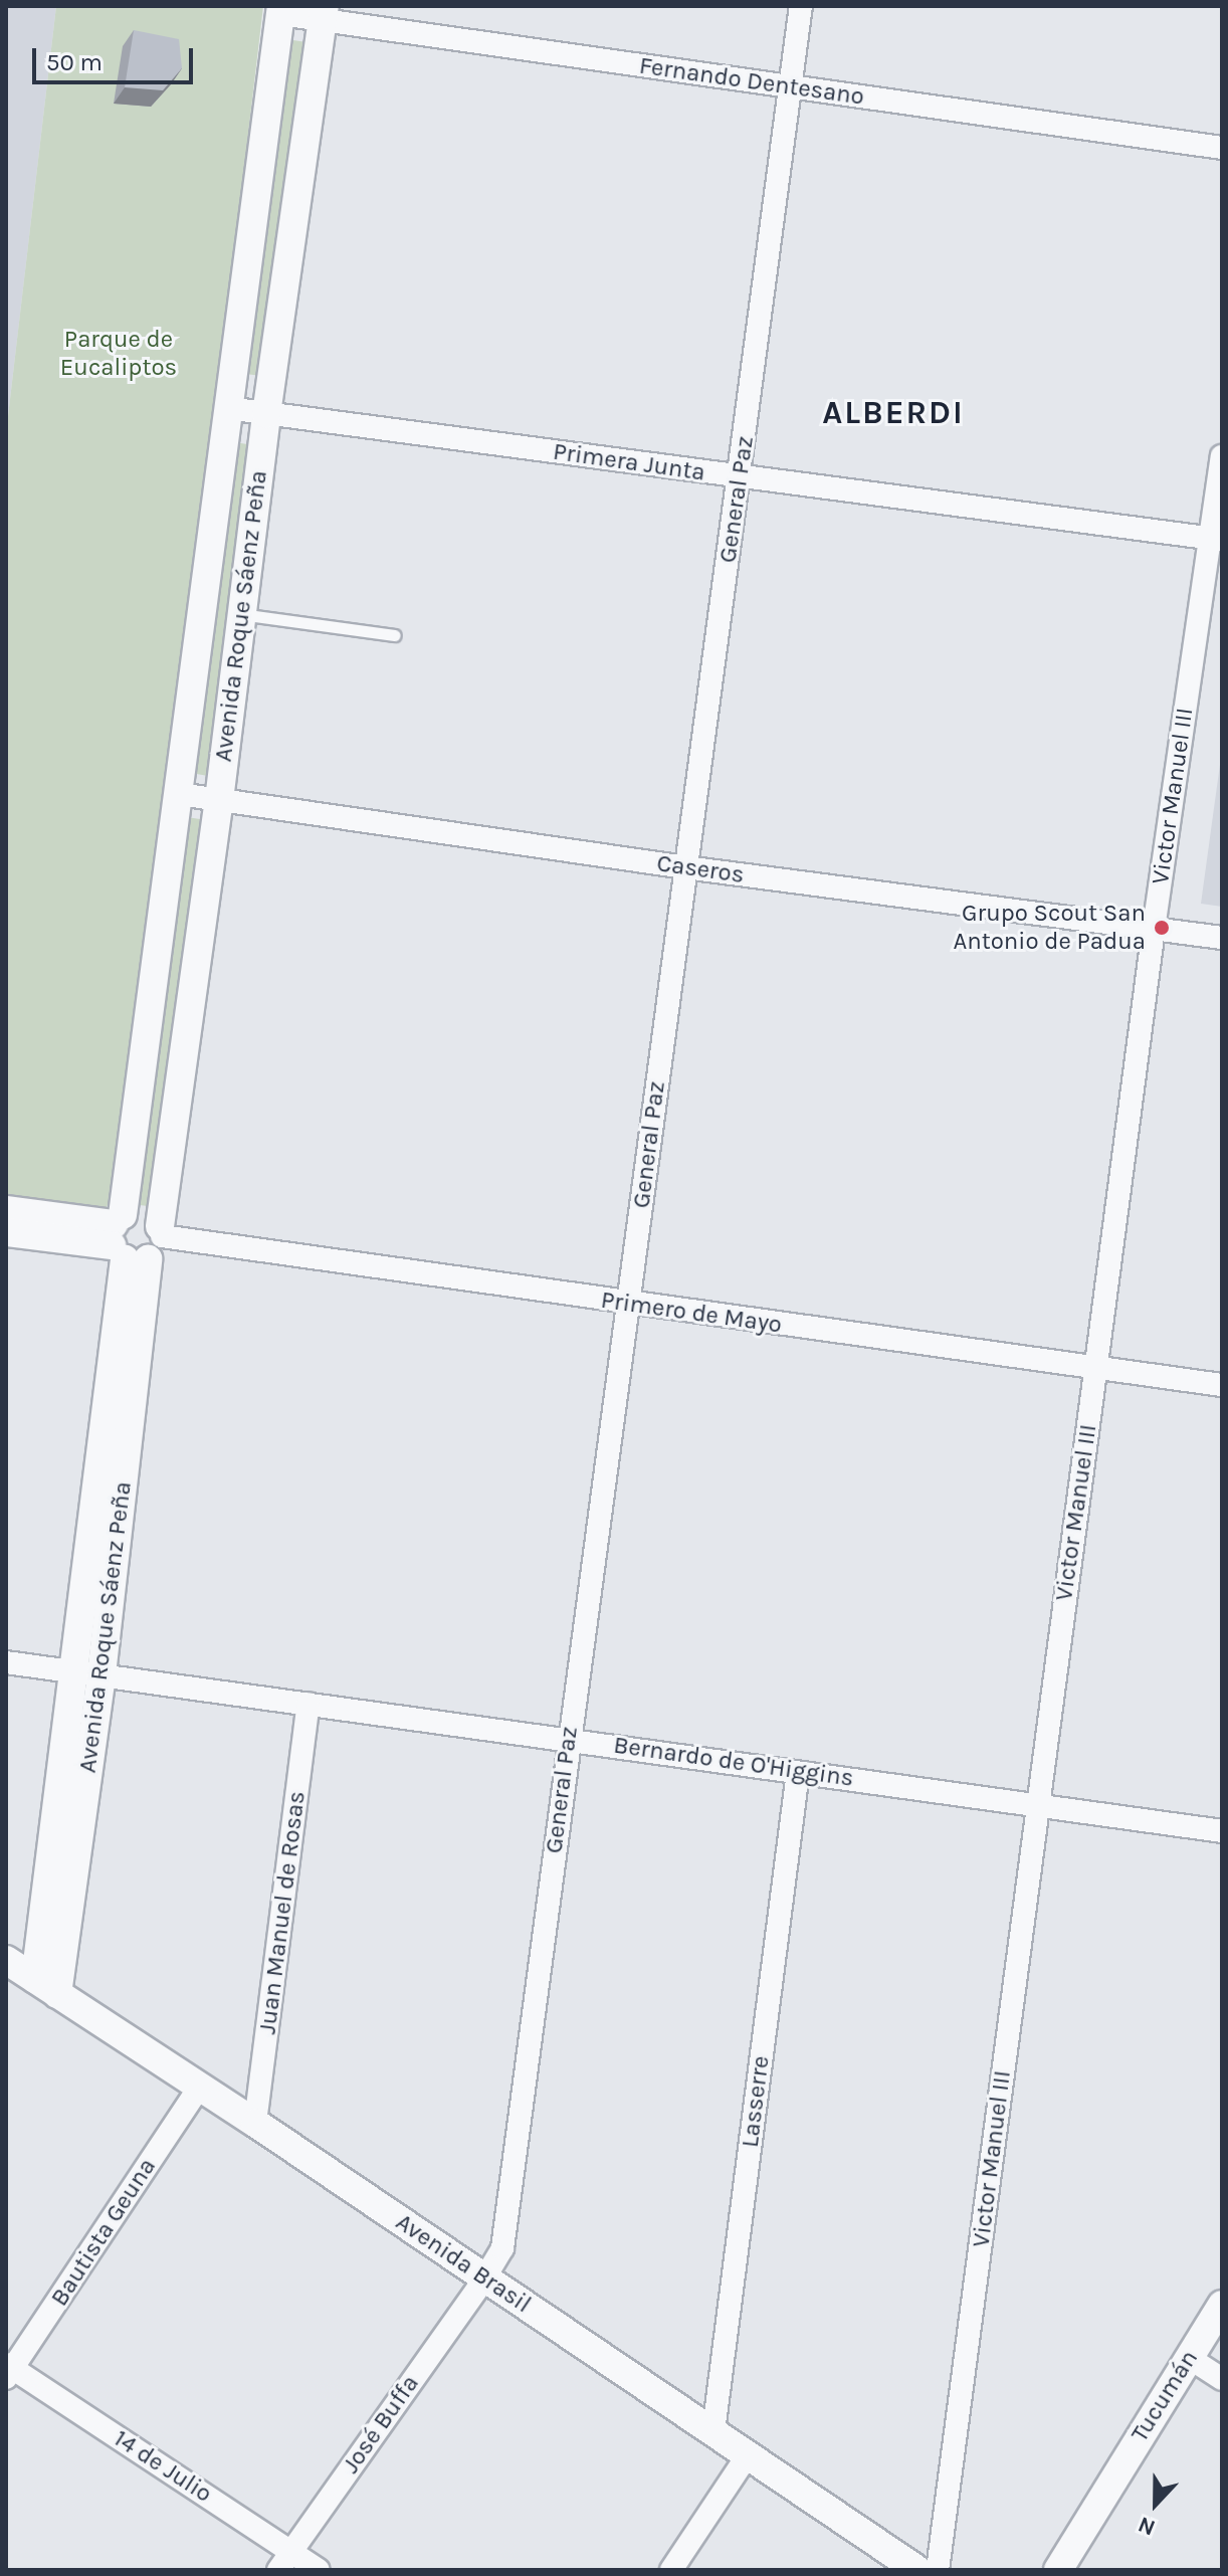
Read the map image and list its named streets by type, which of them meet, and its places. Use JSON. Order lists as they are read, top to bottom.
{
  "streets": {
    "street": [
      "Fernando Dentesano",
      "Primera Junta",
      "General Paz",
      "Avenida Roque Sáenz Peña",
      "Victor Manuel III",
      "Caseros",
      "Primero de Mayo",
      "Bernardo de O'Higgins",
      "Juan Manuel de Rosas",
      "Lasserre",
      "Bautista Geuna",
      "Avenida Brasil",
      "Tucumán",
      "José Buffa",
      "14 de Julio"
    ]
  },
  "crossings": [
    ["Fernando Dentesano", "General Paz"],
    ["Fernando Dentesano", "Avenida Roque Sáenz Peña"],
    ["Primera Junta", "General Paz"],
    ["Primera Junta", "Avenida Roque Sáenz Peña"],
    ["Primera Junta", "Victor Manuel III"],
    ["General Paz", "Caseros"],
    ["General Paz", "Primero de Mayo"],
    ["General Paz", "Bernardo de O'Higgins"],
    ["General Paz", "Avenida Brasil"],
    ["General Paz", "José Buffa"],
    ["Avenida Roque Sáenz Peña", "Caseros"],
    ["Avenida Roque Sáenz Peña", "Primero de Mayo"],
    ["Avenida Roque Sáenz Peña", "Bernardo de O'Higgins"],
    ["Avenida Roque Sáenz Peña", "Avenida Brasil"],
    ["Victor Manuel III", "Caseros"],
    ["Victor Manuel III", "Primero de Mayo"],
    ["Victor Manuel III", "Bernardo de O'Higgins"],
    ["Bernardo de O'Higgins", "Juan Manuel de Rosas"],
    ["Bernardo de O'Higgins", "Lasserre"],
    ["Juan Manuel de Rosas", "Avenida Brasil"],
    ["Lasserre", "Avenida Brasil"],
    ["Bautista Geuna", "Avenida Brasil"],
    ["Bautista Geuna", "14 de Julio"],
    ["Avenida Brasil", "José Buffa"],
    ["José Buffa", "14 de Julio"]
  ],
  "districts": ["ALBERDI"],
  "parks": ["Parque de Eucaliptos"],
  "places": ["Grupo Scout San Antonio de Padua"],
  "scale_bar": "50 m",
  "north": "bottom"
}
